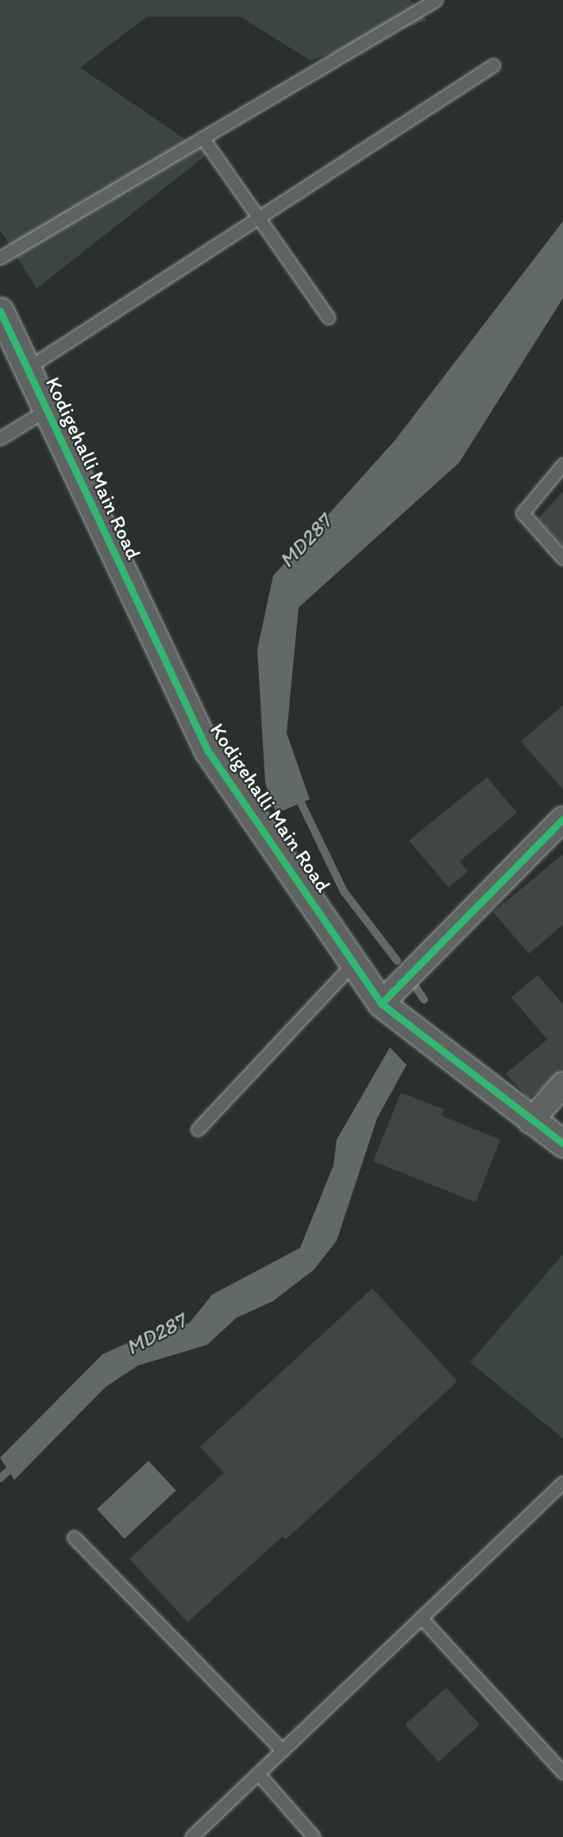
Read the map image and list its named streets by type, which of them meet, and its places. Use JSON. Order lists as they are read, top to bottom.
{
  "streets": {
    "street": ["Kodigehalli Main Road"]
  },
  "water": ["MD287"]
}
